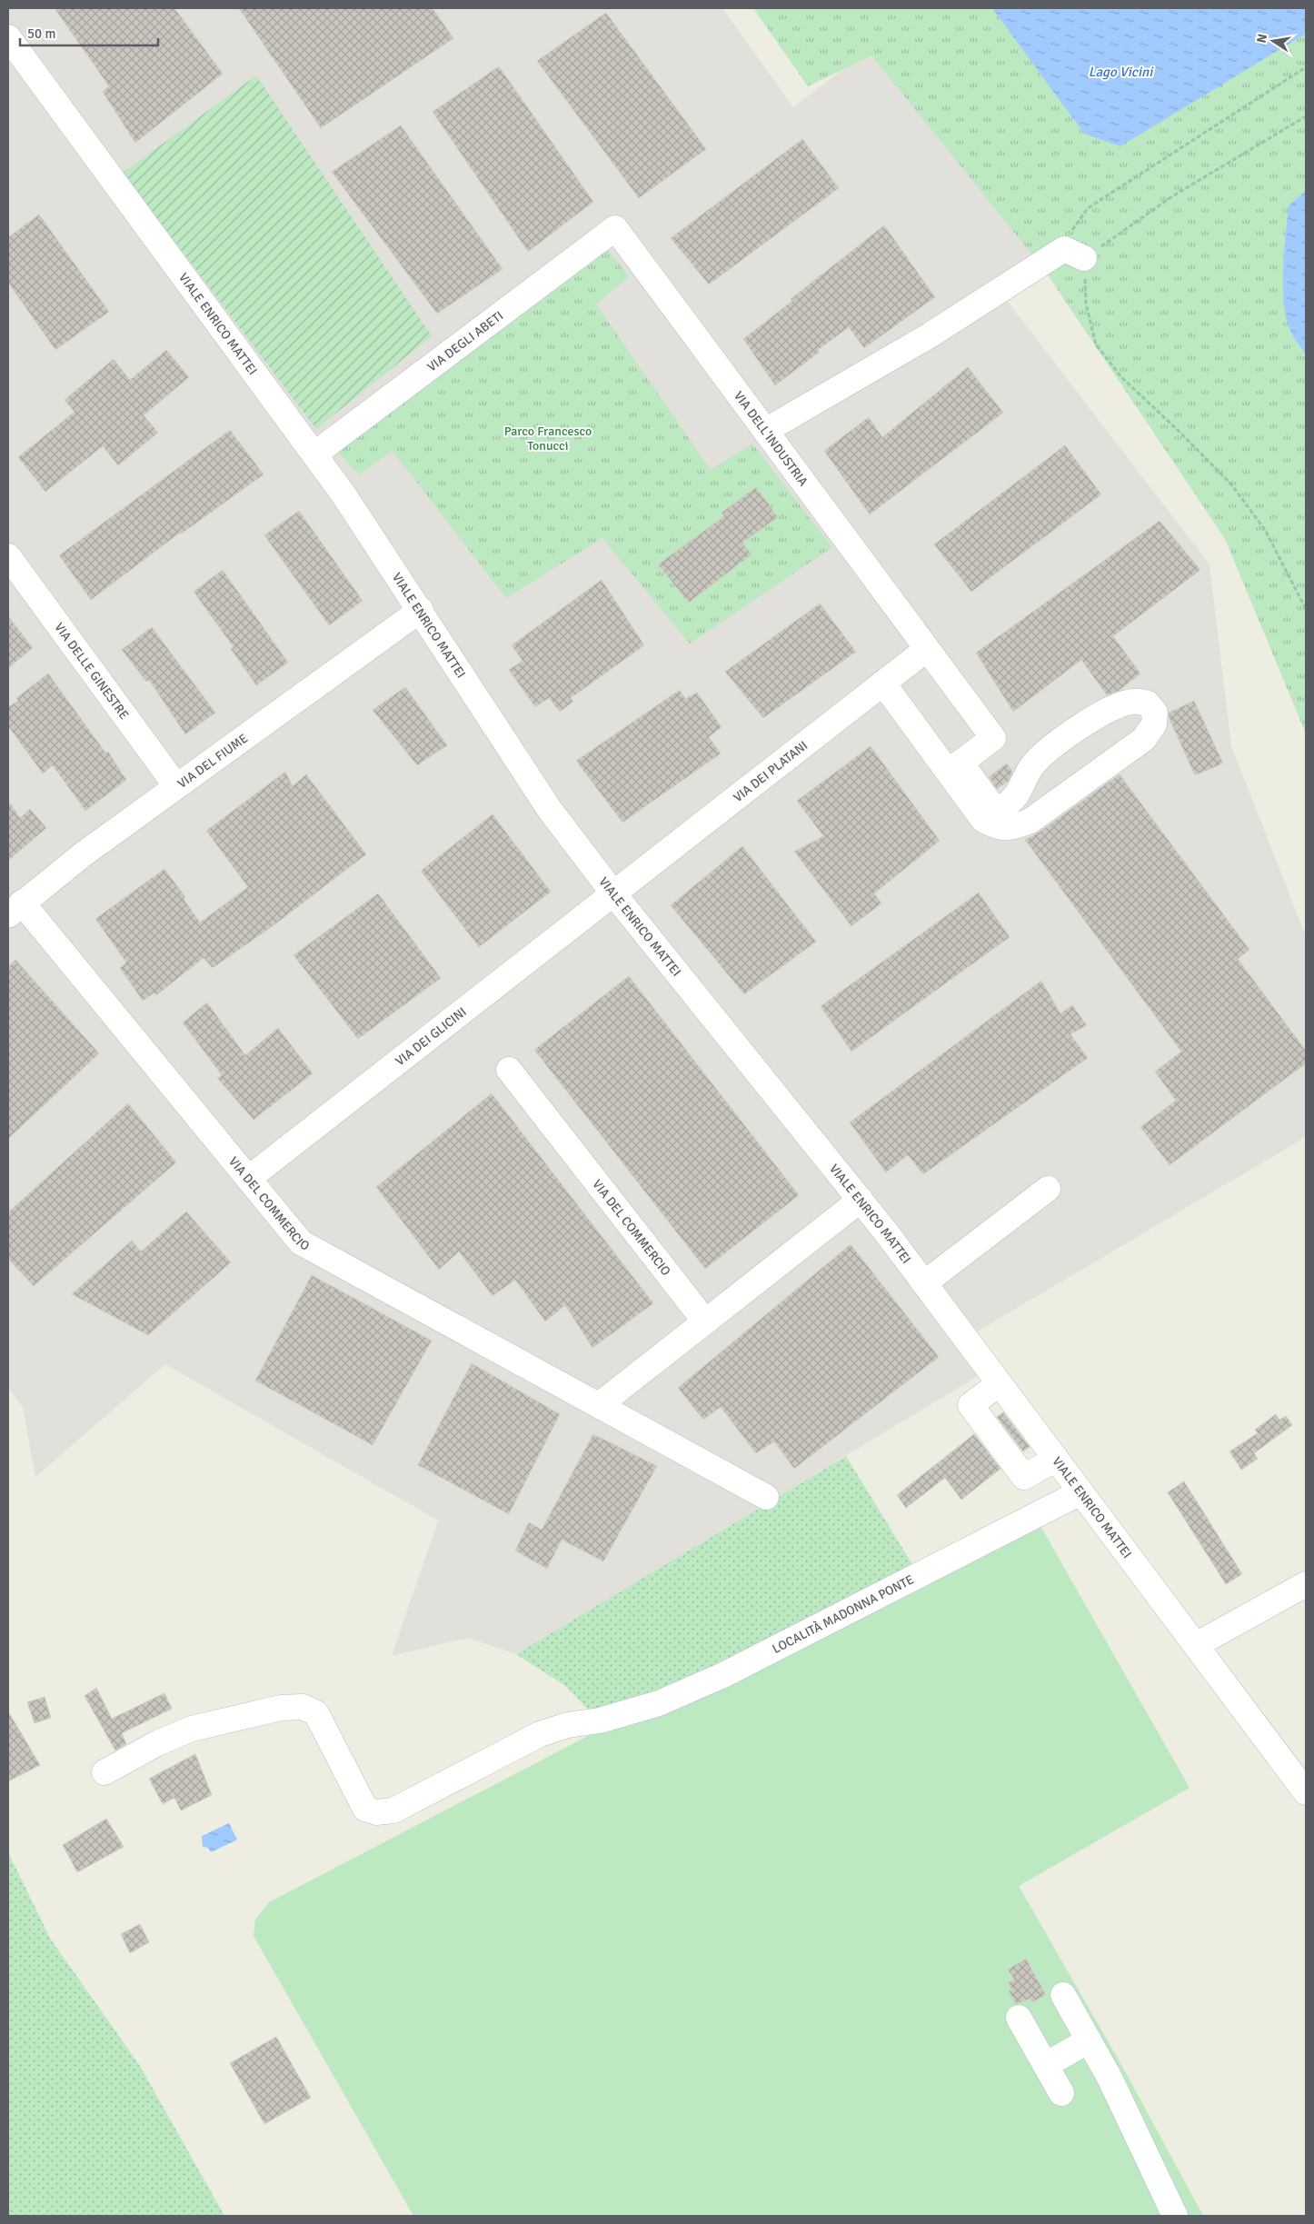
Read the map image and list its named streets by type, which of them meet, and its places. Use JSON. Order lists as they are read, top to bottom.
{
  "streets": {
    "street": [
      "VIALE ENRICO MATTEI",
      "VIA DEGLI ABETI",
      "VIA DELL'INDUSTRIA",
      "VIA DELLE GINESTRE",
      "VIA DEL FIUME",
      "VIA DEI PLATANI",
      "VIA DEI GLICINI",
      "VIA DEL COMMERCIO",
      "LOCALITÀ MADONNA PONTE"
    ]
  },
  "crossings": [
    ["VIALE ENRICO MATTEI", "VIA DEGLI ABETI"],
    ["VIALE ENRICO MATTEI", "VIA DEL FIUME"],
    ["VIALE ENRICO MATTEI", "VIA DEI PLATANI"],
    ["VIALE ENRICO MATTEI", "VIA DEI GLICINI"],
    ["VIALE ENRICO MATTEI", "LOCALITÀ MADONNA PONTE"],
    ["VIA DEGLI ABETI", "VIA DELL'INDUSTRIA"],
    ["VIA DELL'INDUSTRIA", "VIA DEI PLATANI"],
    ["VIA DELLE GINESTRE", "VIA DEL FIUME"],
    ["VIA DEL FIUME", "VIA DEL COMMERCIO"],
    ["VIA DEI PLATANI", "VIA DEI GLICINI"],
    ["VIA DEI GLICINI", "VIA DEL COMMERCIO"]
  ],
  "water": ["Lago Vicini"],
  "parks": ["Parco Francesco Tonucci"],
  "scale_bar": "50 m",
  "north": "left"
}
